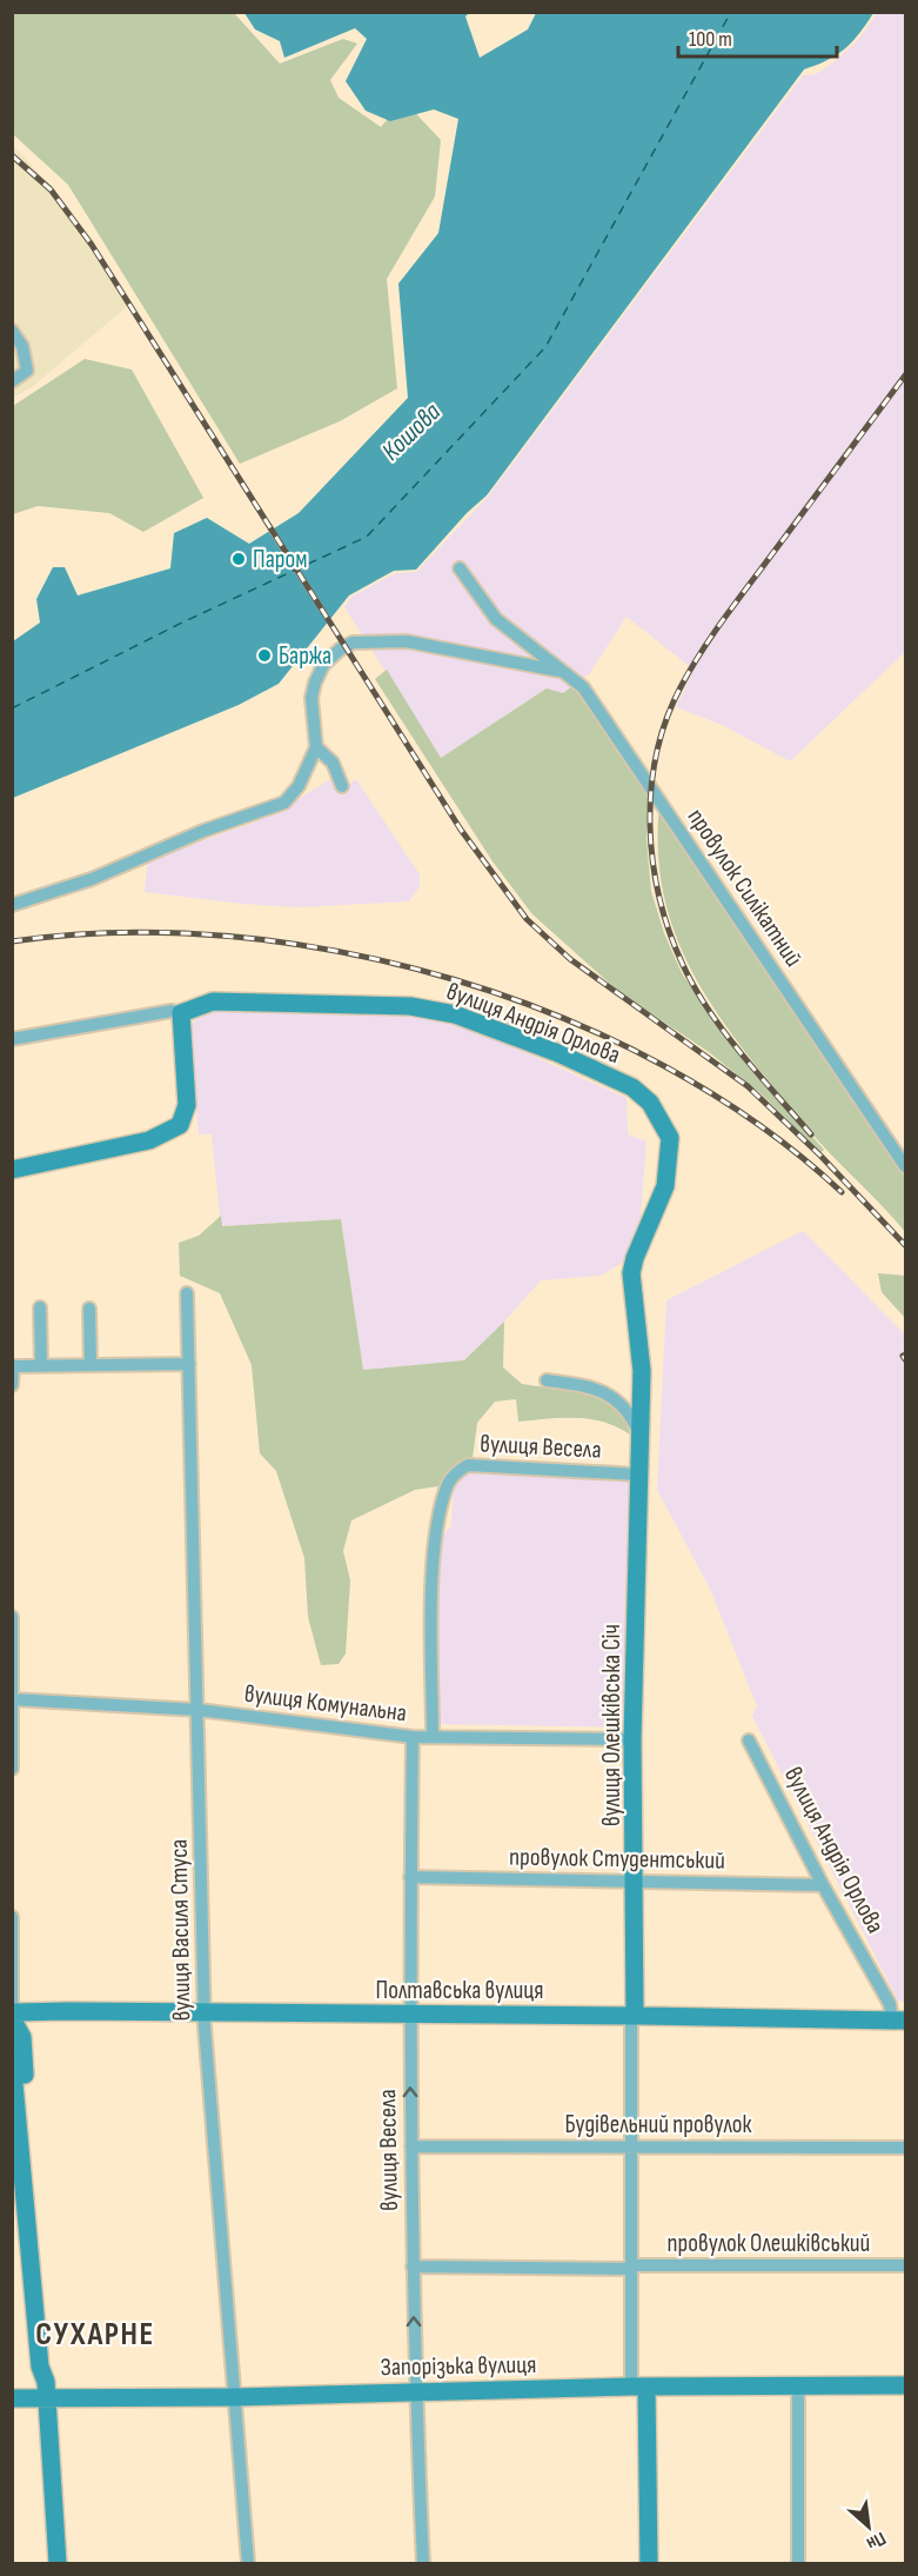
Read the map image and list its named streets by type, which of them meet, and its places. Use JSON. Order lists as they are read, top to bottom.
{
  "streets": {
    "street": [
      "провулок Силікатний",
      "вулиця Андрія Орлова",
      "вулиця Весела",
      "вулиця Комунальна",
      "вулиця Олешківська Січ",
      "провулок Студентський",
      "вулиця Василя Стуса",
      "Полтавська вулиця",
      "Будівельний провулок",
      "провулок Олешківський",
      "Запорізька вулиця"
    ]
  },
  "crossings": [
    ["вулиця Андрія Орлова", "вулиця Олешківська Січ"],
    ["вулиця Андрія Орлова", "провулок Студентський"],
    ["вулиця Андрія Орлова", "Полтавська вулиця"],
    ["вулиця Весела", "вулиця Комунальна"],
    ["вулиця Весела", "вулиця Олешківська Січ"],
    ["вулиця Весела", "провулок Студентський"],
    ["вулиця Весела", "Полтавська вулиця"],
    ["вулиця Весела", "Будівельний провулок"],
    ["вулиця Весела", "провулок Олешківський"],
    ["вулиця Весела", "Запорізька вулиця"],
    ["вулиця Комунальна", "вулиця Олешківська Січ"],
    ["вулиця Комунальна", "вулиця Василя Стуса"],
    ["вулиця Олешківська Січ", "провулок Студентський"],
    ["вулиця Олешківська Січ", "Полтавська вулиця"],
    ["вулиця Олешківська Січ", "Будівельний провулок"],
    ["вулиця Олешківська Січ", "провулок Олешківський"],
    ["вулиця Олешківська Січ", "Запорізька вулиця"],
    ["вулиця Василя Стуса", "Полтавська вулиця"],
    ["вулиця Василя Стуса", "Запорізька вулиця"]
  ],
  "districts": ["СУХАРНЕ"],
  "water": ["Кошова"],
  "places": ["Паром", "Баржа"],
  "scale_bar": "100 m",
  "north": "bottom right"
}
